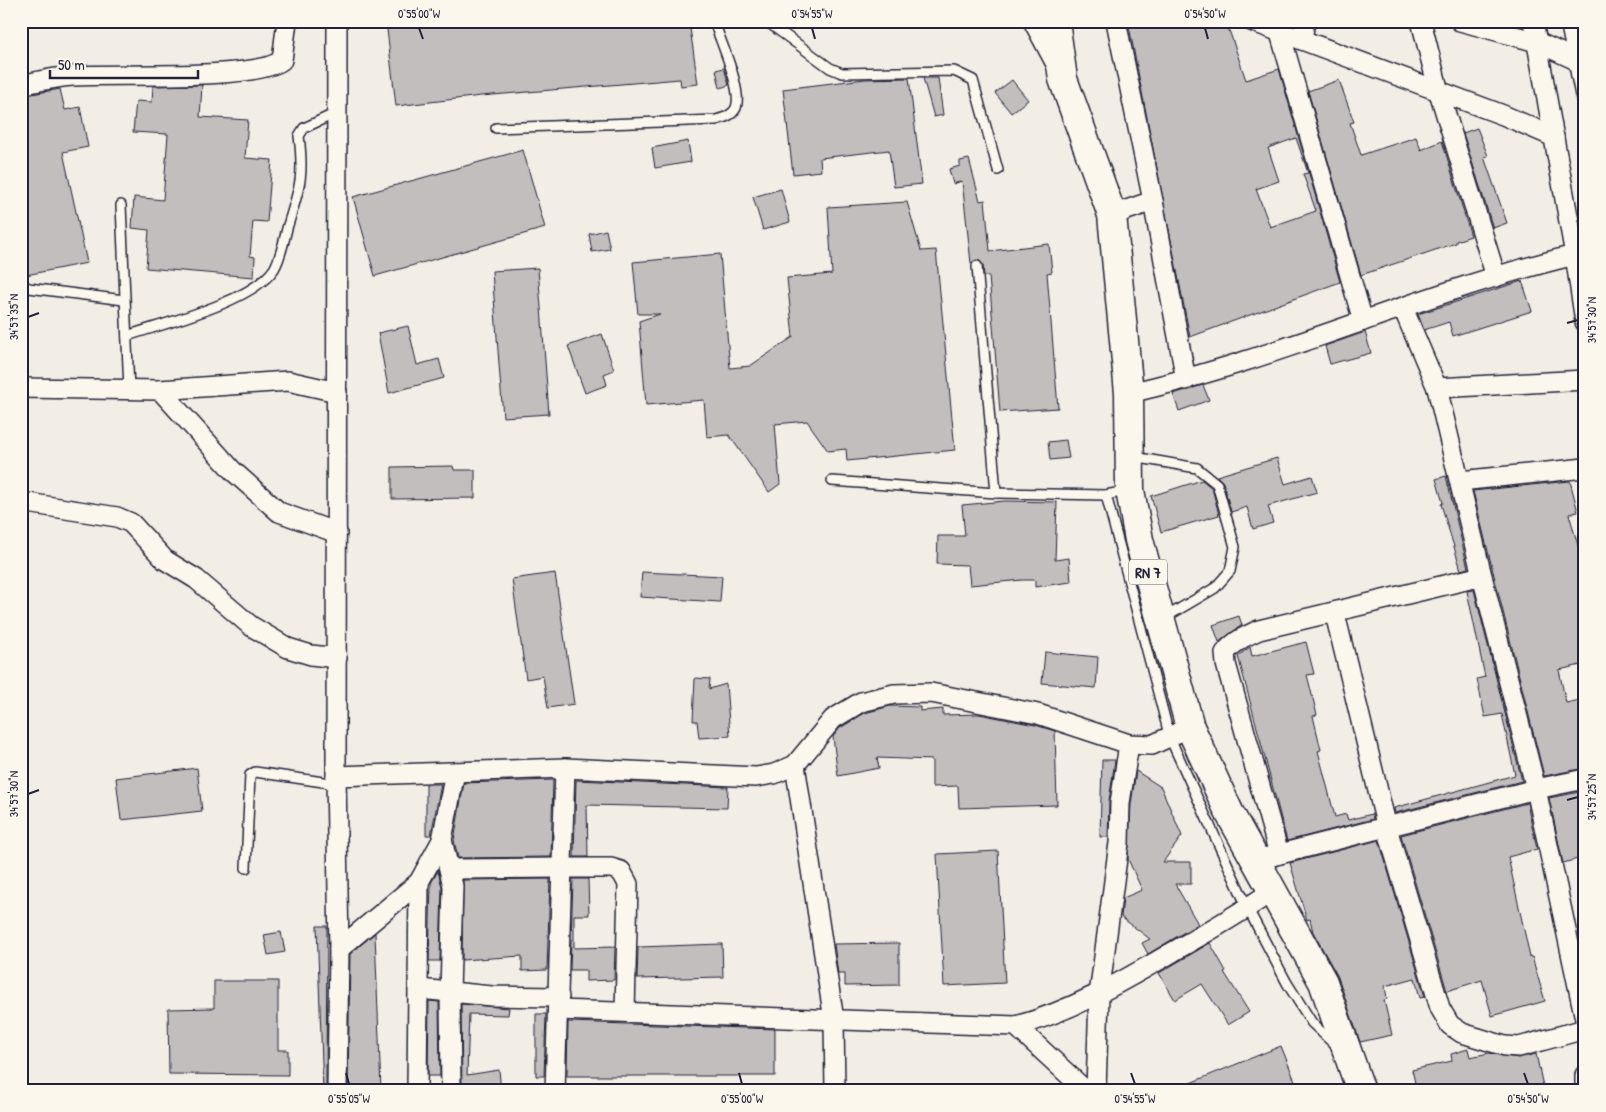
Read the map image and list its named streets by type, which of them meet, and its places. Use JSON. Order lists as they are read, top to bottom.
{
  "streets": {
    "main road": ["RN 7"]
  },
  "scale_bar": "50 m",
  "coordinates": [
    "0°55'00\"W",
    "0°54'55\"W",
    "0°54'50\"W",
    "34°57'35\"N",
    "34°57'30\"N",
    "34°57'25\"N",
    "0°55'05\"W"
  ]
}
